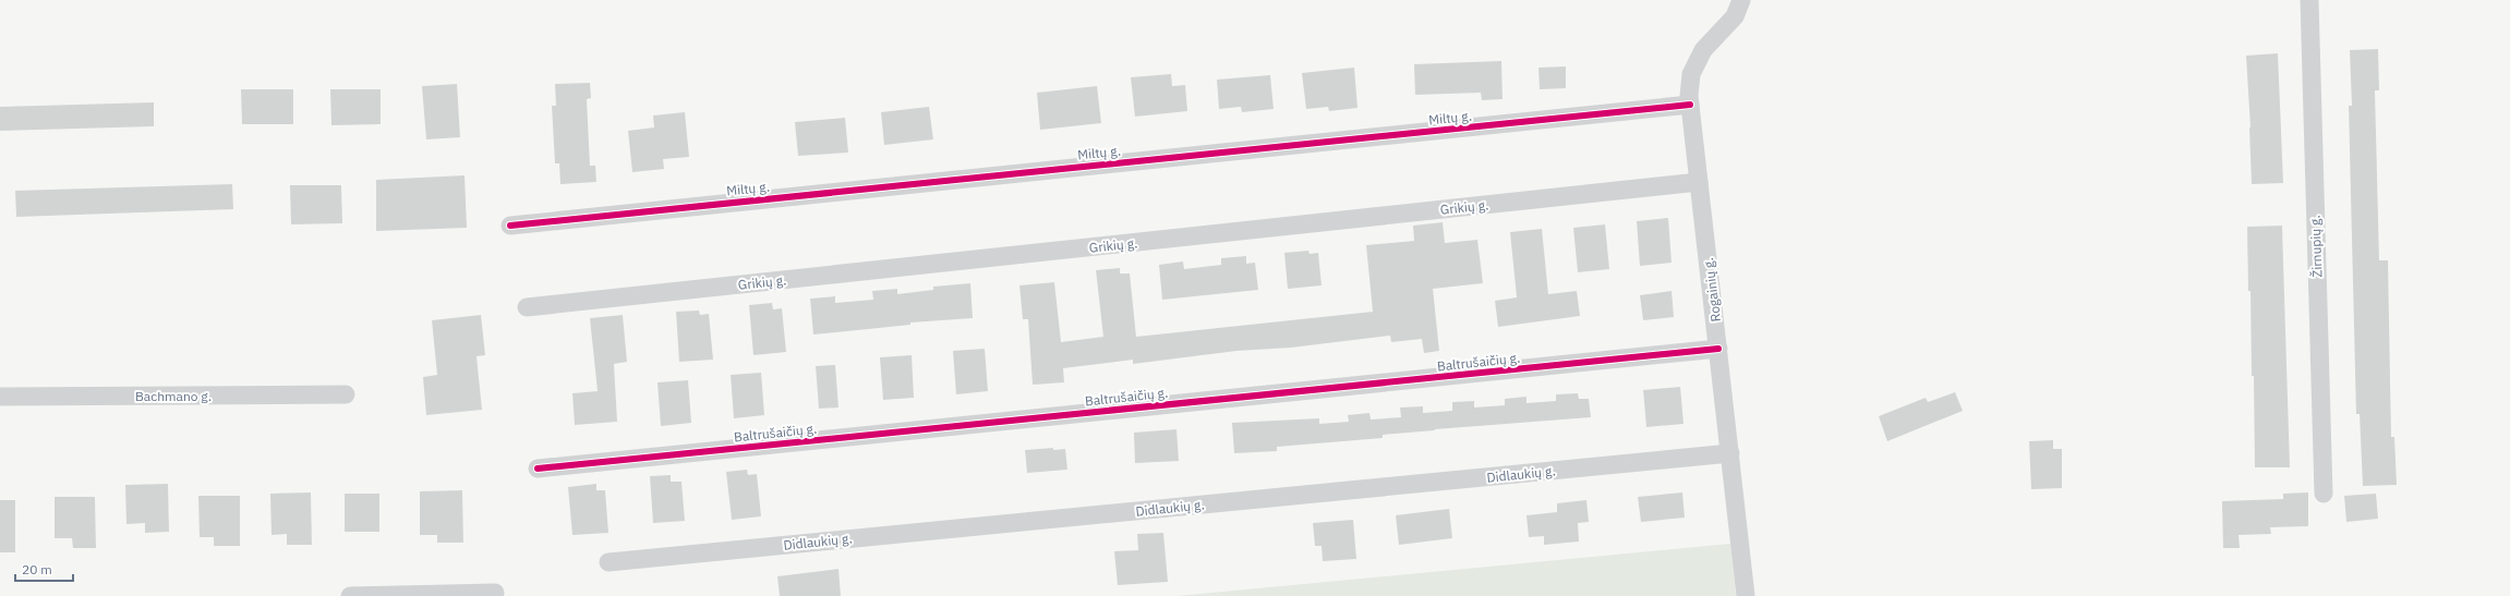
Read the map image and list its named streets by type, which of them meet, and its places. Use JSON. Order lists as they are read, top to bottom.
{
  "streets": {
    "street": [
      "Miltų g.",
      "Grikių g.",
      "Žirnupių g.",
      "Rogainių g.",
      "Baltrušaičių g.",
      "Bachmano g.",
      "Didlaukių g."
    ]
  },
  "crossings": [
    ["Miltų g.", "Rogainių g."],
    ["Grikių g.", "Rogainių g."],
    ["Rogainių g.", "Baltrušaičių g."],
    ["Rogainių g.", "Didlaukių g."]
  ],
  "scale_bar": "20 m"
}
